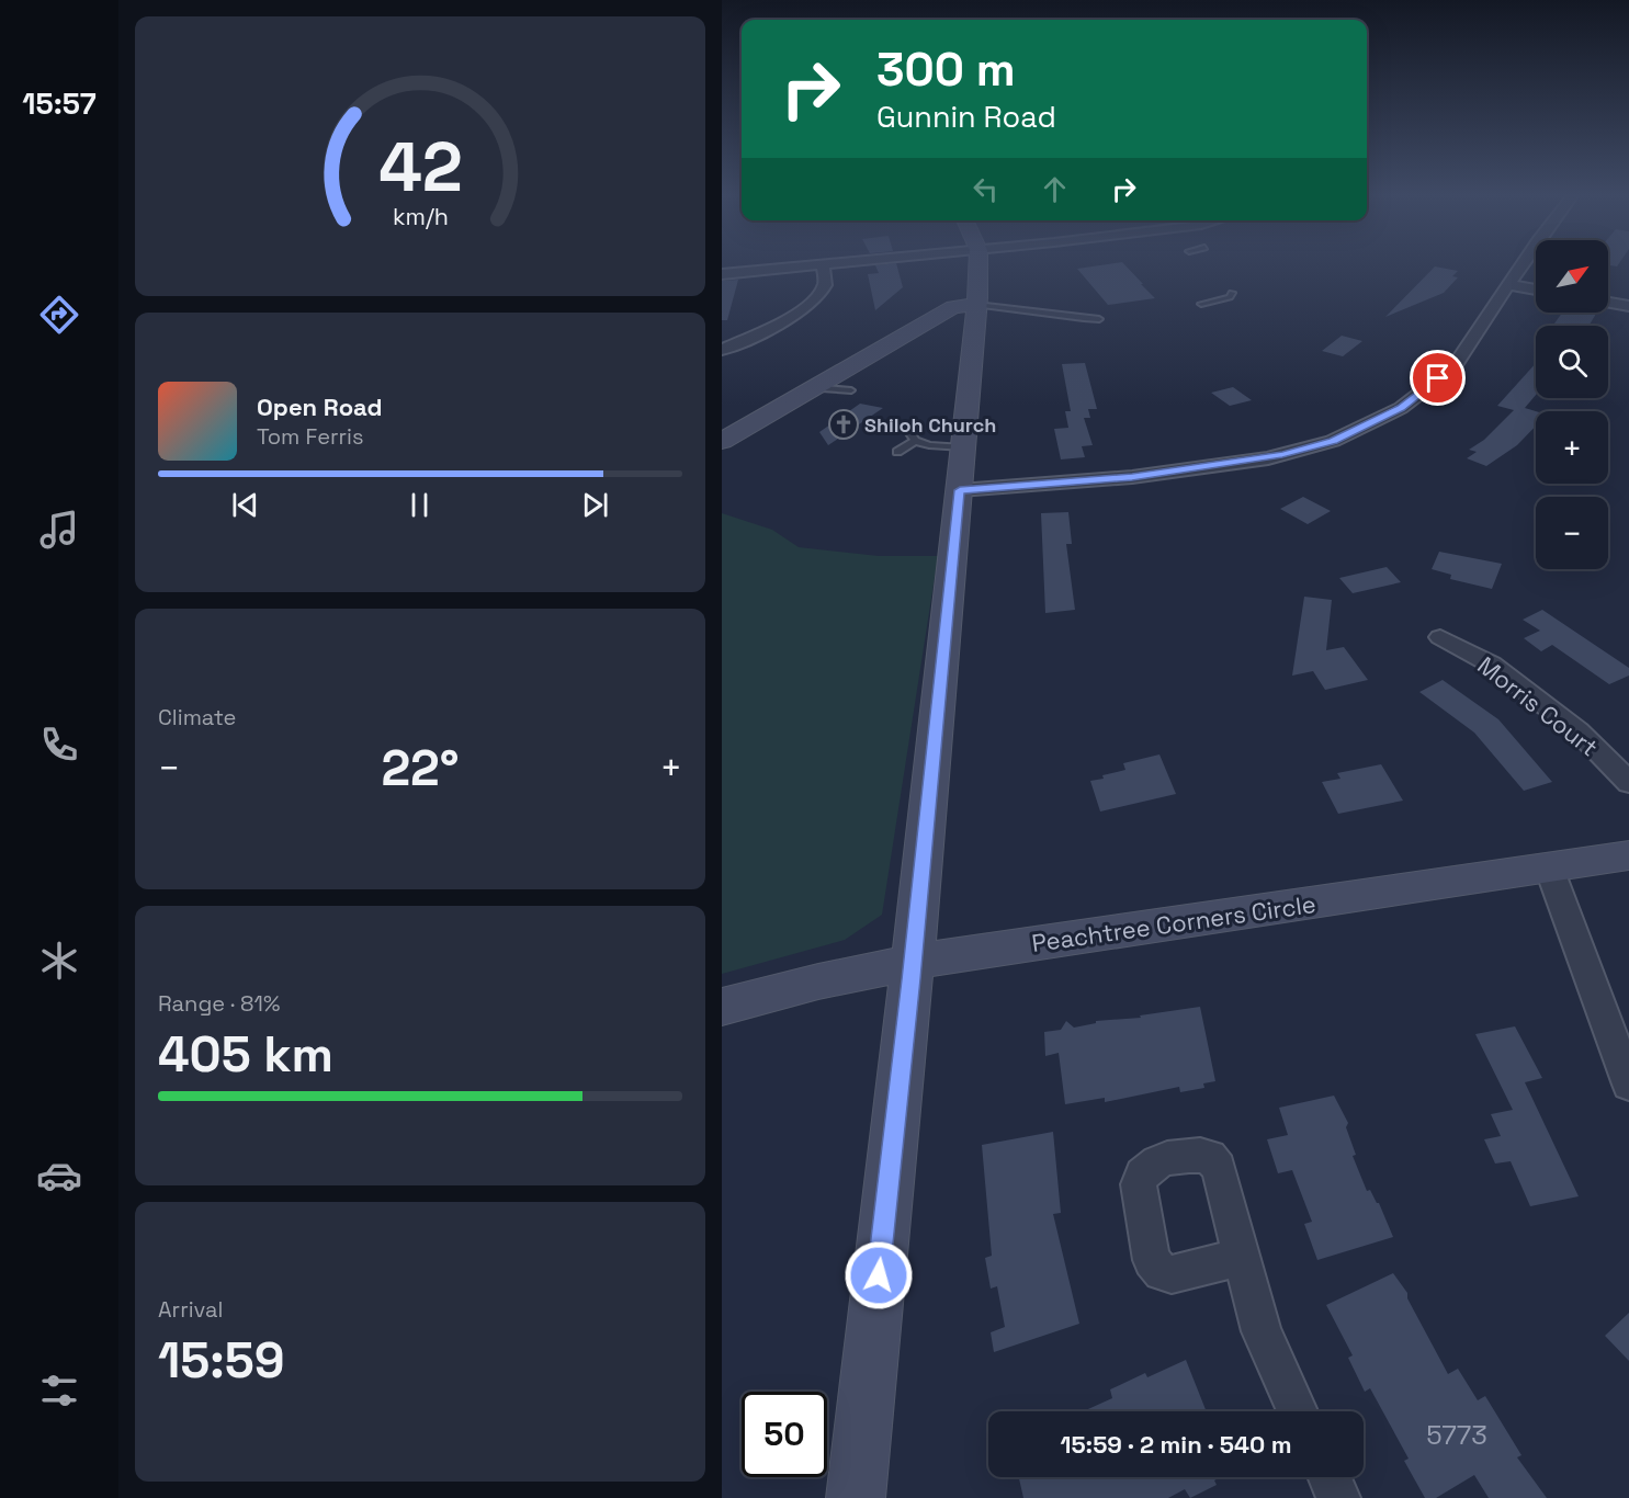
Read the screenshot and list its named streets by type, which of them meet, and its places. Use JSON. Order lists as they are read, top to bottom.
{
  "streets": {
    "main road": ["Peachtree Corners Circle"],
    "street": ["Morris Court"]
  },
  "places": {
    "church": ["Shiloh Church"]
  },
  "house_numbers": ["5773"],
  "north": "top right",
  "page": {
    "tabs": "15:57",
    "turn": ["300 m", "Gunnin Road"],
    "map_buttons": ["+", "−"],
    "song": ["Open Road", "Tom Ferris"],
    "tile": [
      "Climate",
      ["Range · 81%", "405 km"],
      ["Arrival", "15:59"]
    ],
    "heat": ["−", "22°", "+"],
    "limit": "50",
    "trip": "15:59 · 2 min · 540 m",
    "gauge": ["42", "km/h"]
  }
}
